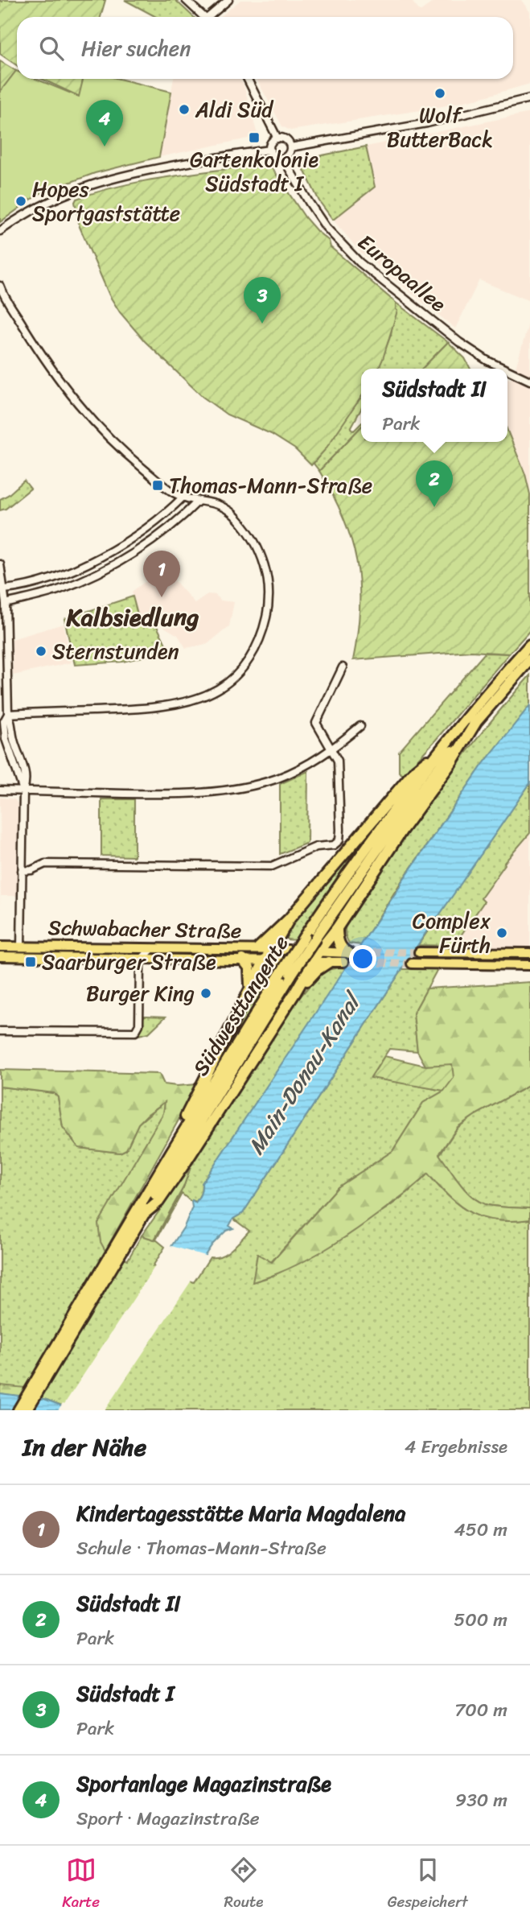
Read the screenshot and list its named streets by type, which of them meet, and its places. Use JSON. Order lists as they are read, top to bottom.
{
  "streets": {
    "highway": ["Südwesttangente"],
    "main road": ["Schwabacher Straße"],
    "street": ["Europaallee"]
  },
  "districts": ["Kalbsiedlung"],
  "water": ["Main-Donau-Kanal"],
  "places": {
    "other": [
      "Wolf ButterBack",
      "Aldi Süd",
      "Hopes Sportgaststätte",
      "Sternstunden",
      "Complex Fürth",
      "Burger King"
    ],
    "transit": ["Gartenkolonie Südstadt I", "Thomas-Mann-Straße", "Saarburger Straße"]
  },
  "page": {
    "search": "Hier suchen",
    "pins": [
      "4",
      "3",
      "2",
      "1"
    ],
    "popup": ["Südstadt II", "Park"],
    "heading": ["In der Nähe", "4 Ergebnisse"],
    "list": [
      {
        "mark": "1",
        "name": "Kindertagesstätte Maria Magdalena",
        "note": "Schule · Thomas-Mann-Straße",
        "value": "450 m"
      },
      {
        "mark": "2",
        "name": "Südstadt II",
        "note": "Park",
        "value": "500 m"
      },
      {
        "mark": "3",
        "name": "Südstadt I",
        "note": "Park",
        "value": "700 m"
      },
      {
        "mark": "4",
        "name": "Sportanlage Magazinstraße",
        "note": "Sport · Magazinstraße",
        "value": "930 m"
      }
    ],
    "nav": ["Karte", "Route", "Gespeichert"]
  }
}
